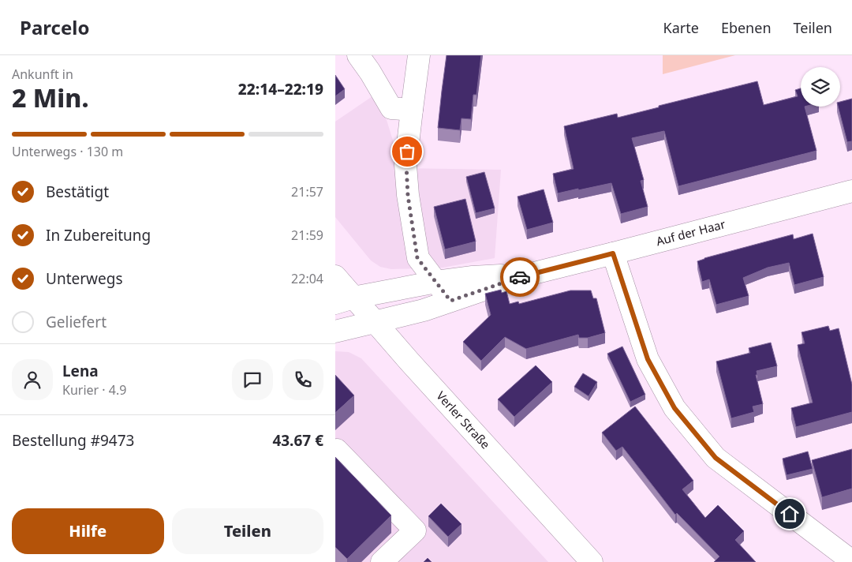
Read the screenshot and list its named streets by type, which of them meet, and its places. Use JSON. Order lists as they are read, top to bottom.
{
  "streets": {
    "street": ["Auf der Haar", "Verler Straße"]
  },
  "crossings": [
    ["Auf der Haar", "Verler Straße"]
  ],
  "page": {
    "header": "Parcelo",
    "nav": ["Karte", "Ebenen", "Teilen"],
    "heading": ["2 Min.", "Ankunft in", "22:14–22:19"],
    "panel": [
      "Lena",
      "Kurier · 4.9",
      "Bestellung #9473",
      "43.67 €"
    ],
    "bar": "Unterwegs · 130 m",
    "list": [
      ["Bestätigt", "21:57"],
      ["In Zubereitung", "21:59"],
      ["Unterwegs", "22:04"],
      "Geliefert"
    ],
    "buttons": ["Hilfe", "Teilen"]
  }
}
